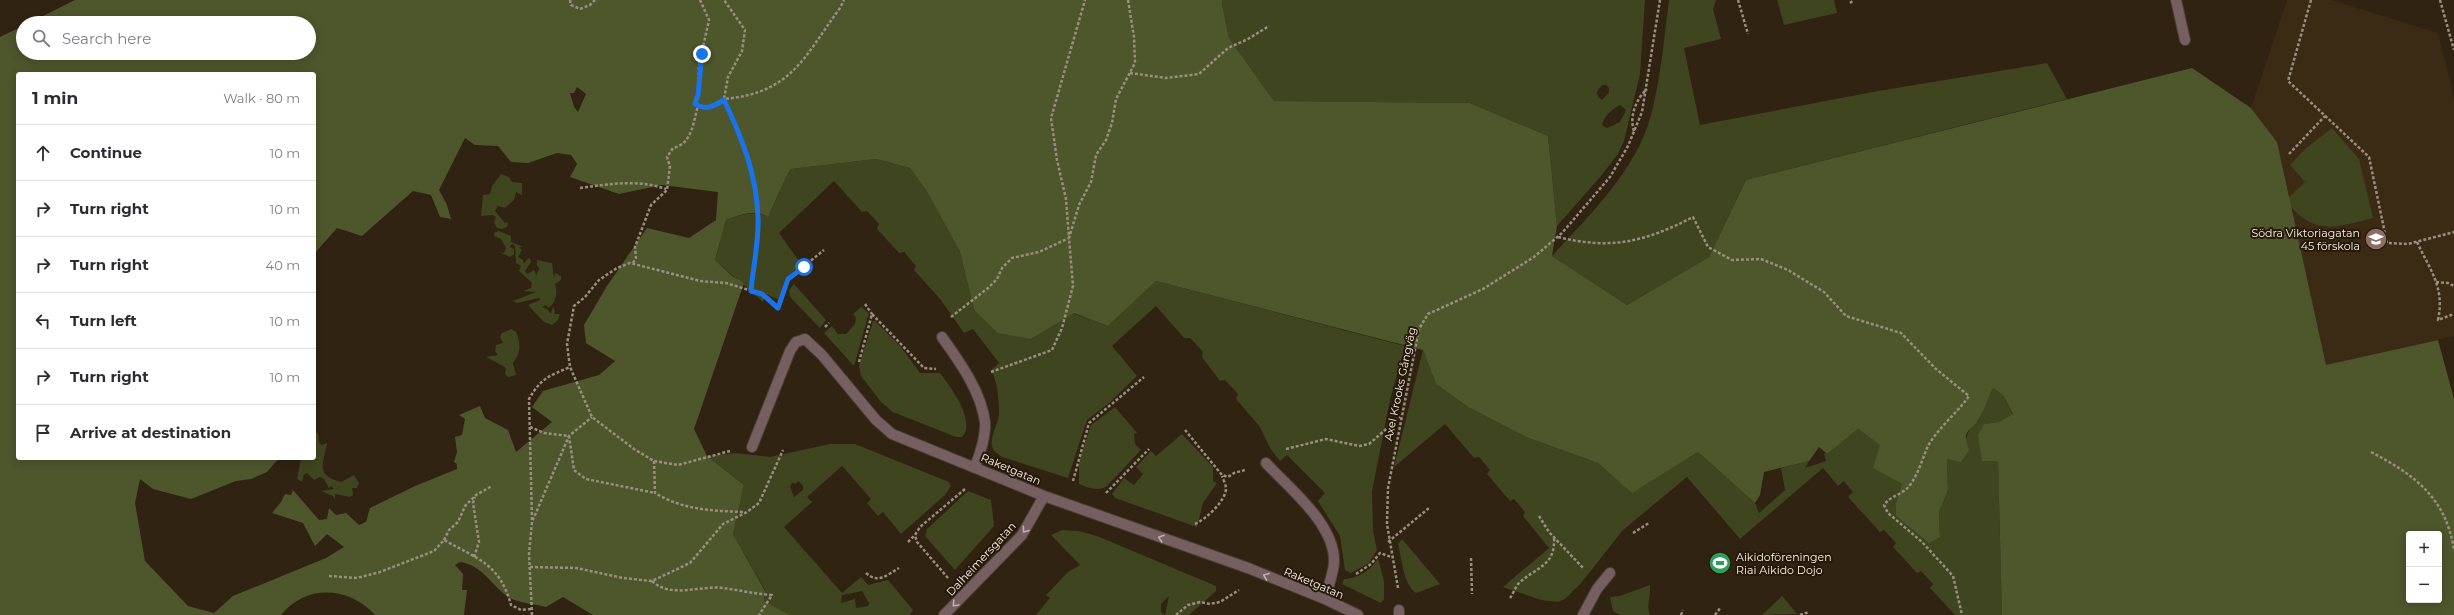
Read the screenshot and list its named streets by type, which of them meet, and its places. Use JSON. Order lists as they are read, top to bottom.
{
  "streets": {
    "street": ["Raketgatan", "Dalheimersgatan"],
    "path": ["Axel Krooks Gångväg"]
  },
  "crossings": [
    ["Raketgatan", "Dalheimersgatan"]
  ],
  "one_way": ["Raketgatan", "Dalheimersgatan"],
  "places": {
    "school or university": ["Södra Viktoriagatan 45 förskola"],
    "sports": ["Aikidoföreningen Riai Aikido Dojo"]
  },
  "page": {
    "search": "Search here",
    "heading": ["1 min", "Walk · 80 m"],
    "list": [
      ["Continue", "10 m"],
      ["Turn right", "10 m"],
      ["Turn right", "40 m"],
      ["Turn left", "10 m"],
      ["Turn right", "10 m"],
      "Arrive at destination"
    ],
    "map_buttons": ["+", "−"]
  }
}
